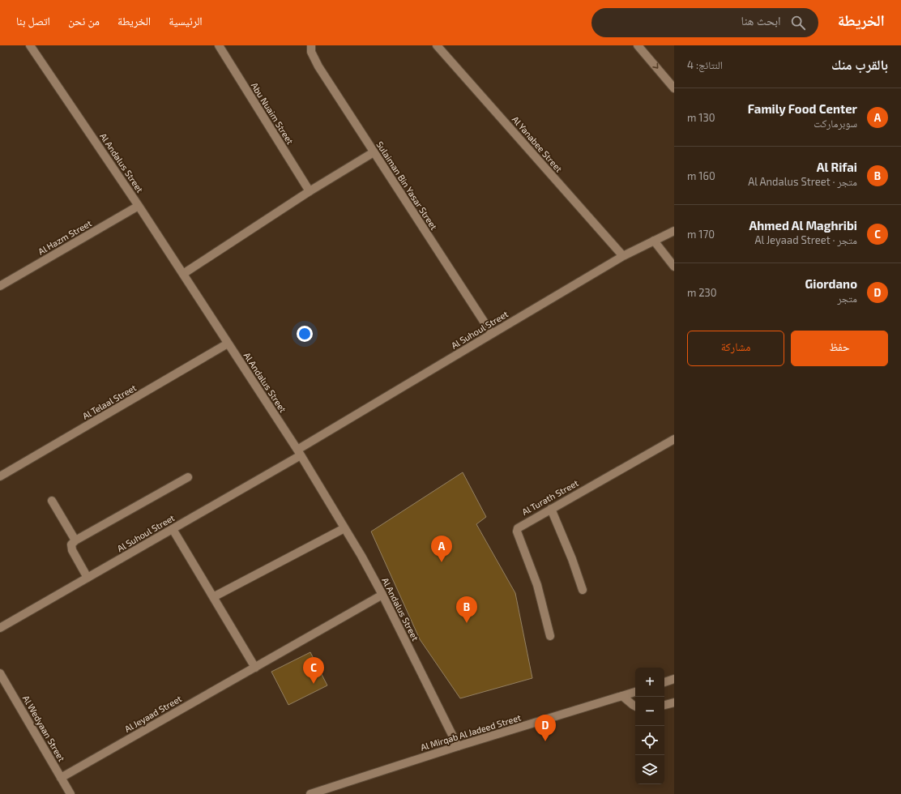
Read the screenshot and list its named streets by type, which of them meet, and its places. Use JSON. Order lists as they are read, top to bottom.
{
  "streets": {
    "street": [
      "Abu Nuaim Street",
      "Al Yanabee Street",
      "Al Andalus Street",
      "Sulaiman Bin Yasar Street",
      "Al Hazm Street",
      "Al Suhoul Street",
      "Al Telaal Street",
      "Al Turath Street",
      "Al Jeyaad Street",
      "Al Wedyaan Street",
      "Al Mirqab Al Jadeed Street"
    ]
  },
  "crossings": [
    ["Al Yanabee Street", "Al Suhoul Street"],
    ["Al Andalus Street", "Al Hazm Street"],
    ["Al Andalus Street", "Al Suhoul Street"],
    ["Al Andalus Street", "Al Telaal Street"],
    ["Al Andalus Street", "Al Jeyaad Street"],
    ["Al Andalus Street", "Al Mirqab Al Jadeed Street"],
    ["Sulaiman Bin Yasar Street", "Al Suhoul Street"],
    ["Al Jeyaad Street", "Al Wedyaan Street"]
  ],
  "page": {
    "header": "الخريطة",
    "search": "ابحث هنا",
    "nav": [
      "الرئيسية",
      "الخريطة",
      "من نحن",
      "اتصل بنا"
    ],
    "heading": ["بالقرب منك", "النتائج: 4"],
    "list": [
      {
        "mark": "A",
        "name": "Family Food Center",
        "note": "سوبرماركت",
        "value": "130 m"
      },
      {
        "mark": "B",
        "name": "Al Rifai",
        "note": "متجر · Al Andalus Street",
        "value": "160 m"
      },
      {
        "mark": "C",
        "name": "Ahmed Al Maghribi",
        "note": "متجر · Al Jeyaad Street",
        "value": "170 m"
      },
      {
        "mark": "D",
        "name": "Giordano",
        "note": "متجر",
        "value": "230 m"
      }
    ],
    "buttons": ["حفظ", "مشاركة"],
    "pins": [
      "A",
      "B",
      "C",
      "D"
    ],
    "map_buttons": ["+", "−"]
  }
}
